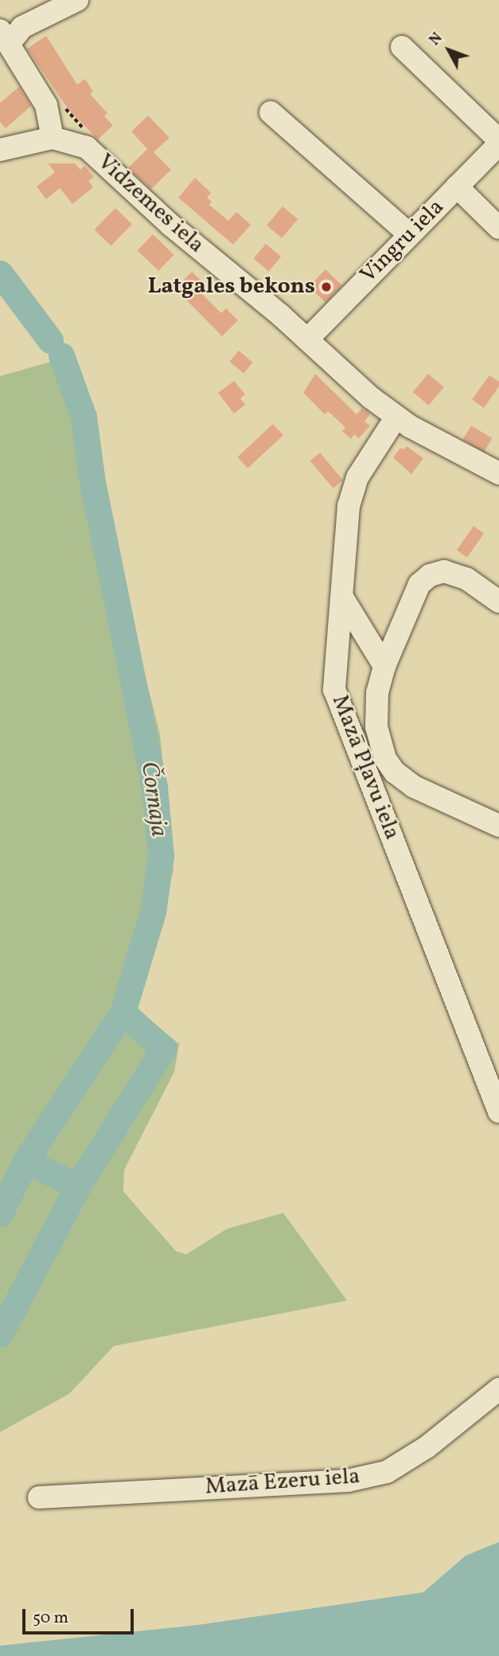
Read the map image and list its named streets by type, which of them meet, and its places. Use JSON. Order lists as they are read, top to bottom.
{
  "streets": {
    "street": [
      "Vidzemes iela",
      "Vingru iela",
      "Mazā Pļavu iela",
      "Mazā Ezeru iela"
    ]
  },
  "crossings": [
    ["Vidzemes iela", "Vingru iela"],
    ["Vidzemes iela", "Mazā Pļavu iela"]
  ],
  "water": ["Čornaja"],
  "places": ["Latgales bekons"],
  "scale_bar": "50 m",
  "north": "top left"
}
